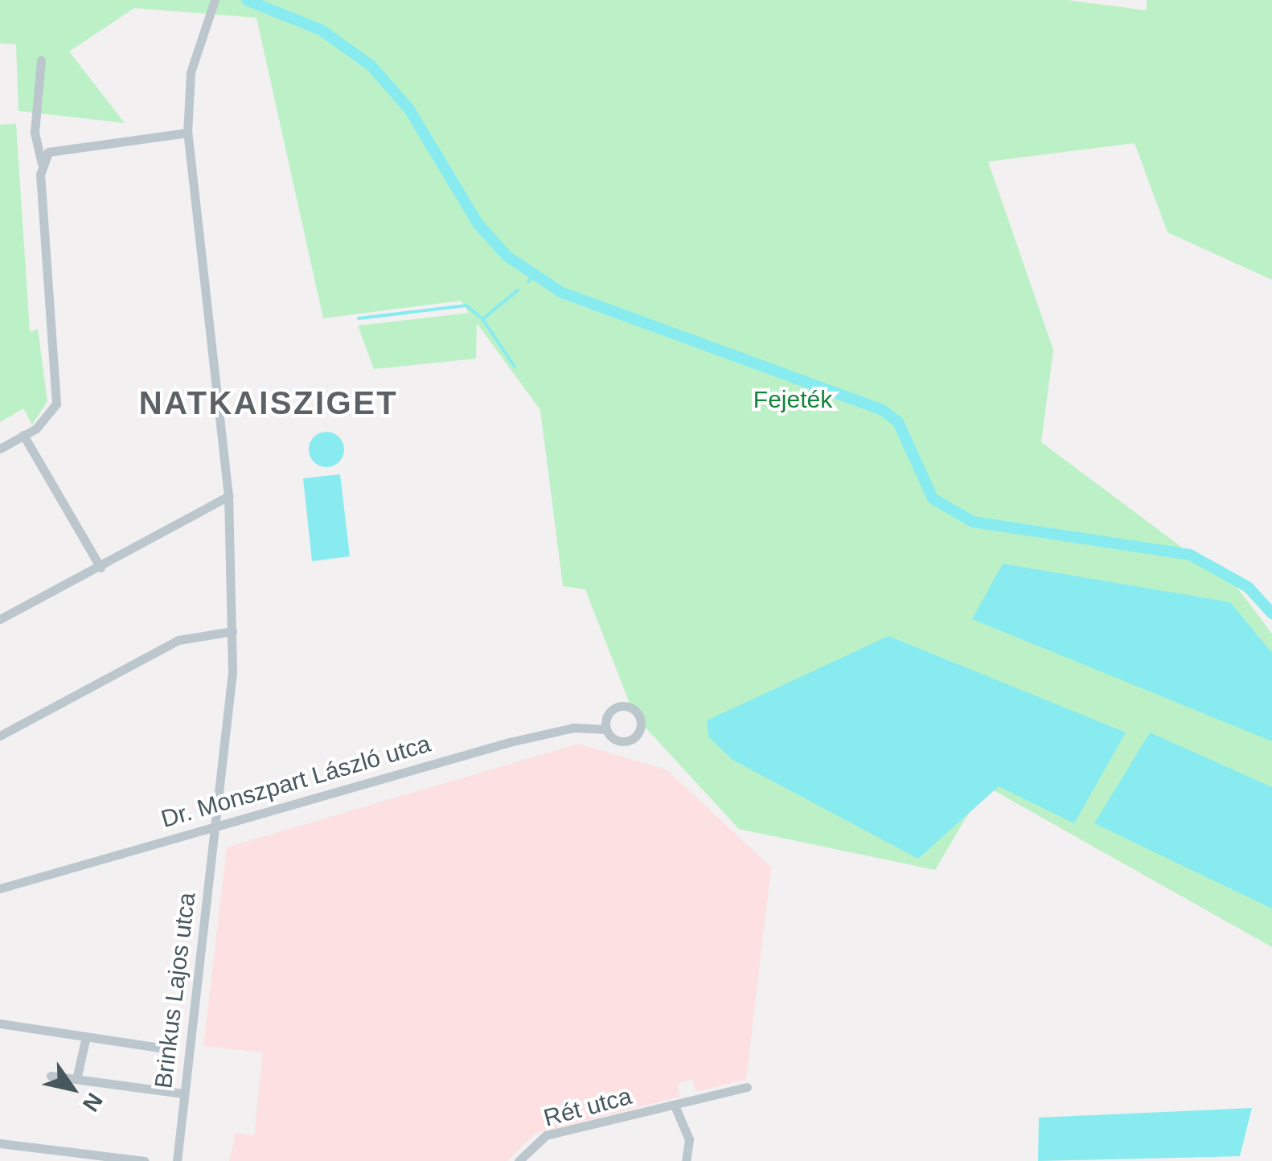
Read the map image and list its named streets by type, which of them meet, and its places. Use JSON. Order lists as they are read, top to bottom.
{
  "streets": {
    "street": ["Dr. Monszpart László utca", "Brinkus Lajos utca", "Rét utca"]
  },
  "crossings": [
    ["Dr. Monszpart László utca", "Brinkus Lajos utca"]
  ],
  "districts": ["NATKAISZIGET"],
  "parks": ["Fejeték"],
  "north": "bottom right"
}
